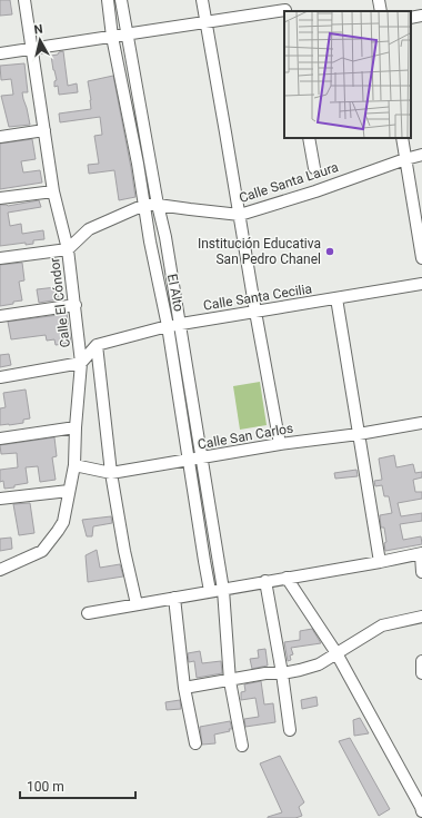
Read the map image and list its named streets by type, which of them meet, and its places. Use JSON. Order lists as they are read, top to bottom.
{
  "streets": {
    "street": [
      "Calle Santa Laura",
      "El Alto",
      "Calle Santa Cecilia",
      "Calle El Cóndor",
      "Calle San Carlos"
    ]
  },
  "crossings": [
    ["Calle Santa Laura", "El Alto"],
    ["Calle Santa Laura", "Calle El Cóndor"],
    ["El Alto", "Calle Santa Cecilia"],
    ["El Alto", "Calle San Carlos"],
    ["Calle El Cóndor", "Calle San Carlos"]
  ],
  "places": ["Institución Educativa San Pedro Chanel"],
  "scale_bar": "100 m",
  "north": "top"
}
